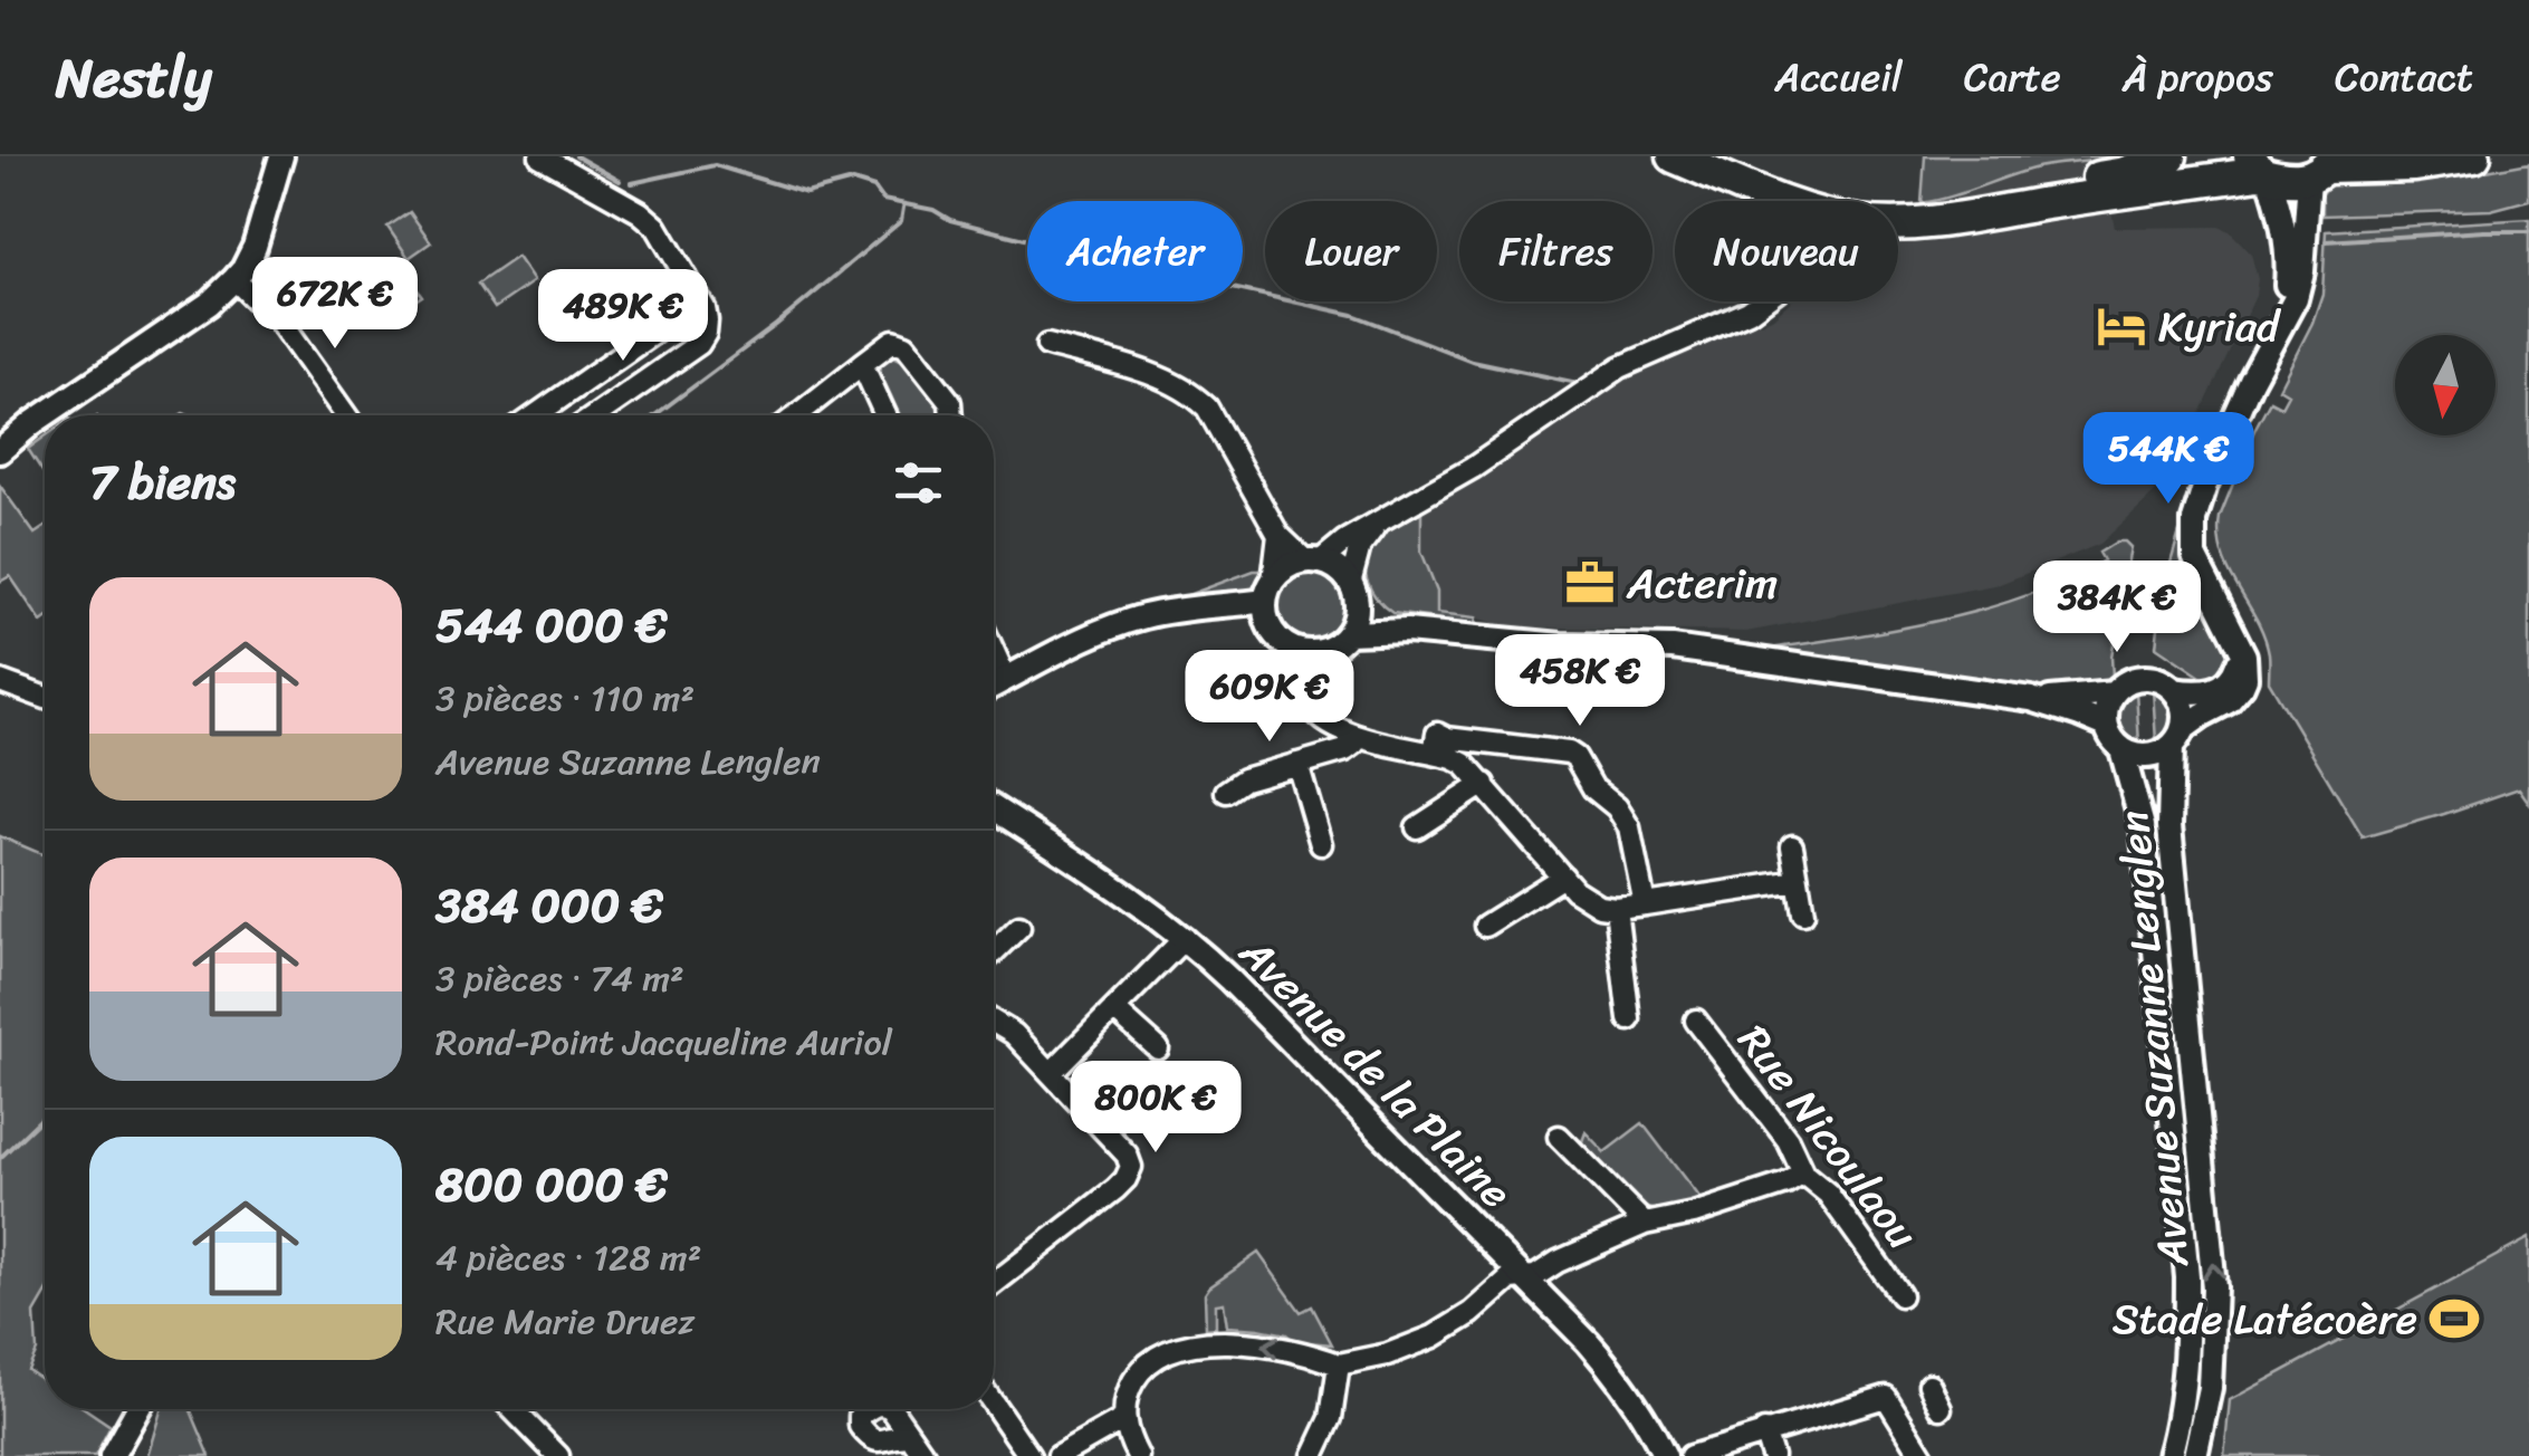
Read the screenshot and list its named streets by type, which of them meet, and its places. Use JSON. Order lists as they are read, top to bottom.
{
  "streets": {
    "street": ["Avenue Suzanne Lenglen", "Avenue de la Plaine", "Rue Nicoulaou"]
  },
  "places": {
    "hotel": ["Kyriad"],
    "office": ["Acterim"],
    "sports": ["Stade Latécoère"]
  },
  "north": "bottom",
  "page": {
    "header": "Nestly",
    "nav": [
      "Accueil",
      "Carte",
      "À propos",
      "Contact"
    ],
    "chip": [
      "Acheter",
      "Louer",
      "Filtres",
      "Nouveau"
    ],
    "price": [
      "672K €",
      "489K €",
      "544K €",
      "384K €",
      "458K €",
      "609K €",
      "800K €"
    ],
    "heading": "7 biens",
    "list": [
      {
        "name": "544 000 €",
        "note": "3 pièces · 110 m² · Avenue Suzanne Lenglen"
      },
      {
        "name": "384 000 €",
        "note": "3 pièces · 74 m² · Rond-Point Jacqueline Auriol"
      },
      {
        "name": "800 000 €",
        "note": "4 pièces · 128 m² · Rue Marie Druez"
      }
    ]
  }
}
